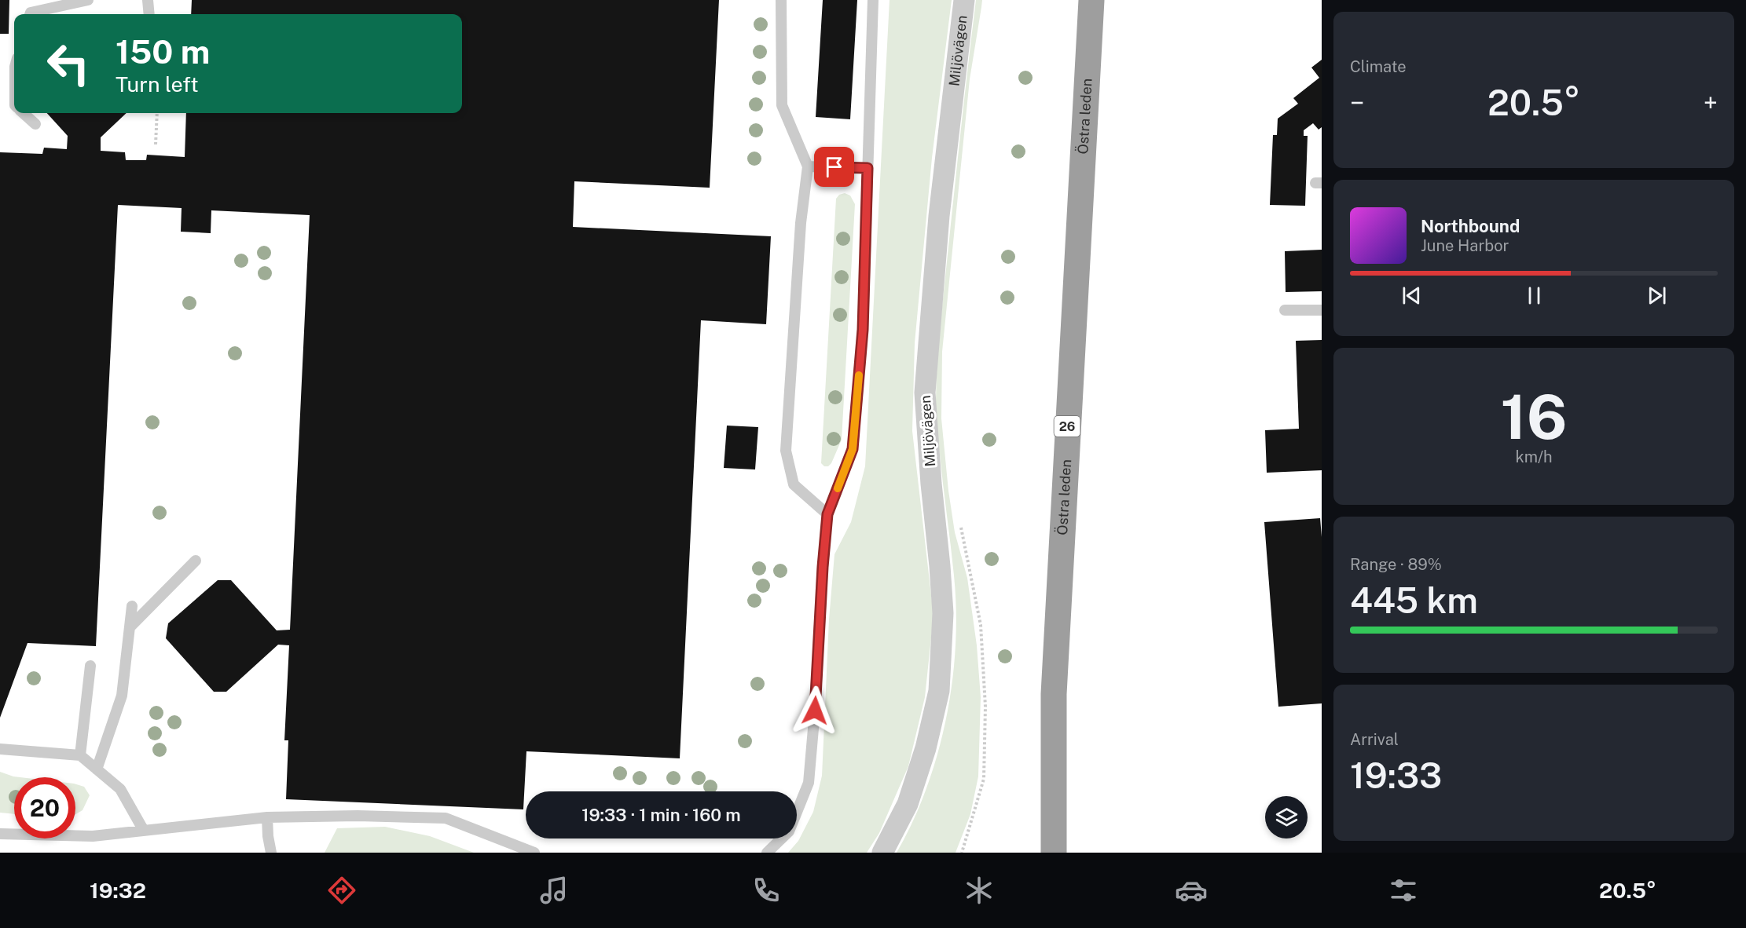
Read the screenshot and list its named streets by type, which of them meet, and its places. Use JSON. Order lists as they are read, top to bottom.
{
  "streets": {
    "highway": ["Östra leden", "26"],
    "street": ["Miljövägen"]
  },
  "page": {
    "tile": [
      "Climate",
      ["16", "km/h"],
      ["Range · 89%", "445 km"],
      ["Arrival", "19:33"]
    ],
    "turn": ["150 m", "Turn left"],
    "heat": ["−", "20.5°", "+"],
    "song": ["Northbound", "June Harbor"],
    "limit": "20",
    "trip": "19:33 · 1 min · 160 m",
    "tabs": ["19:32", "20.5°"]
  }
}
